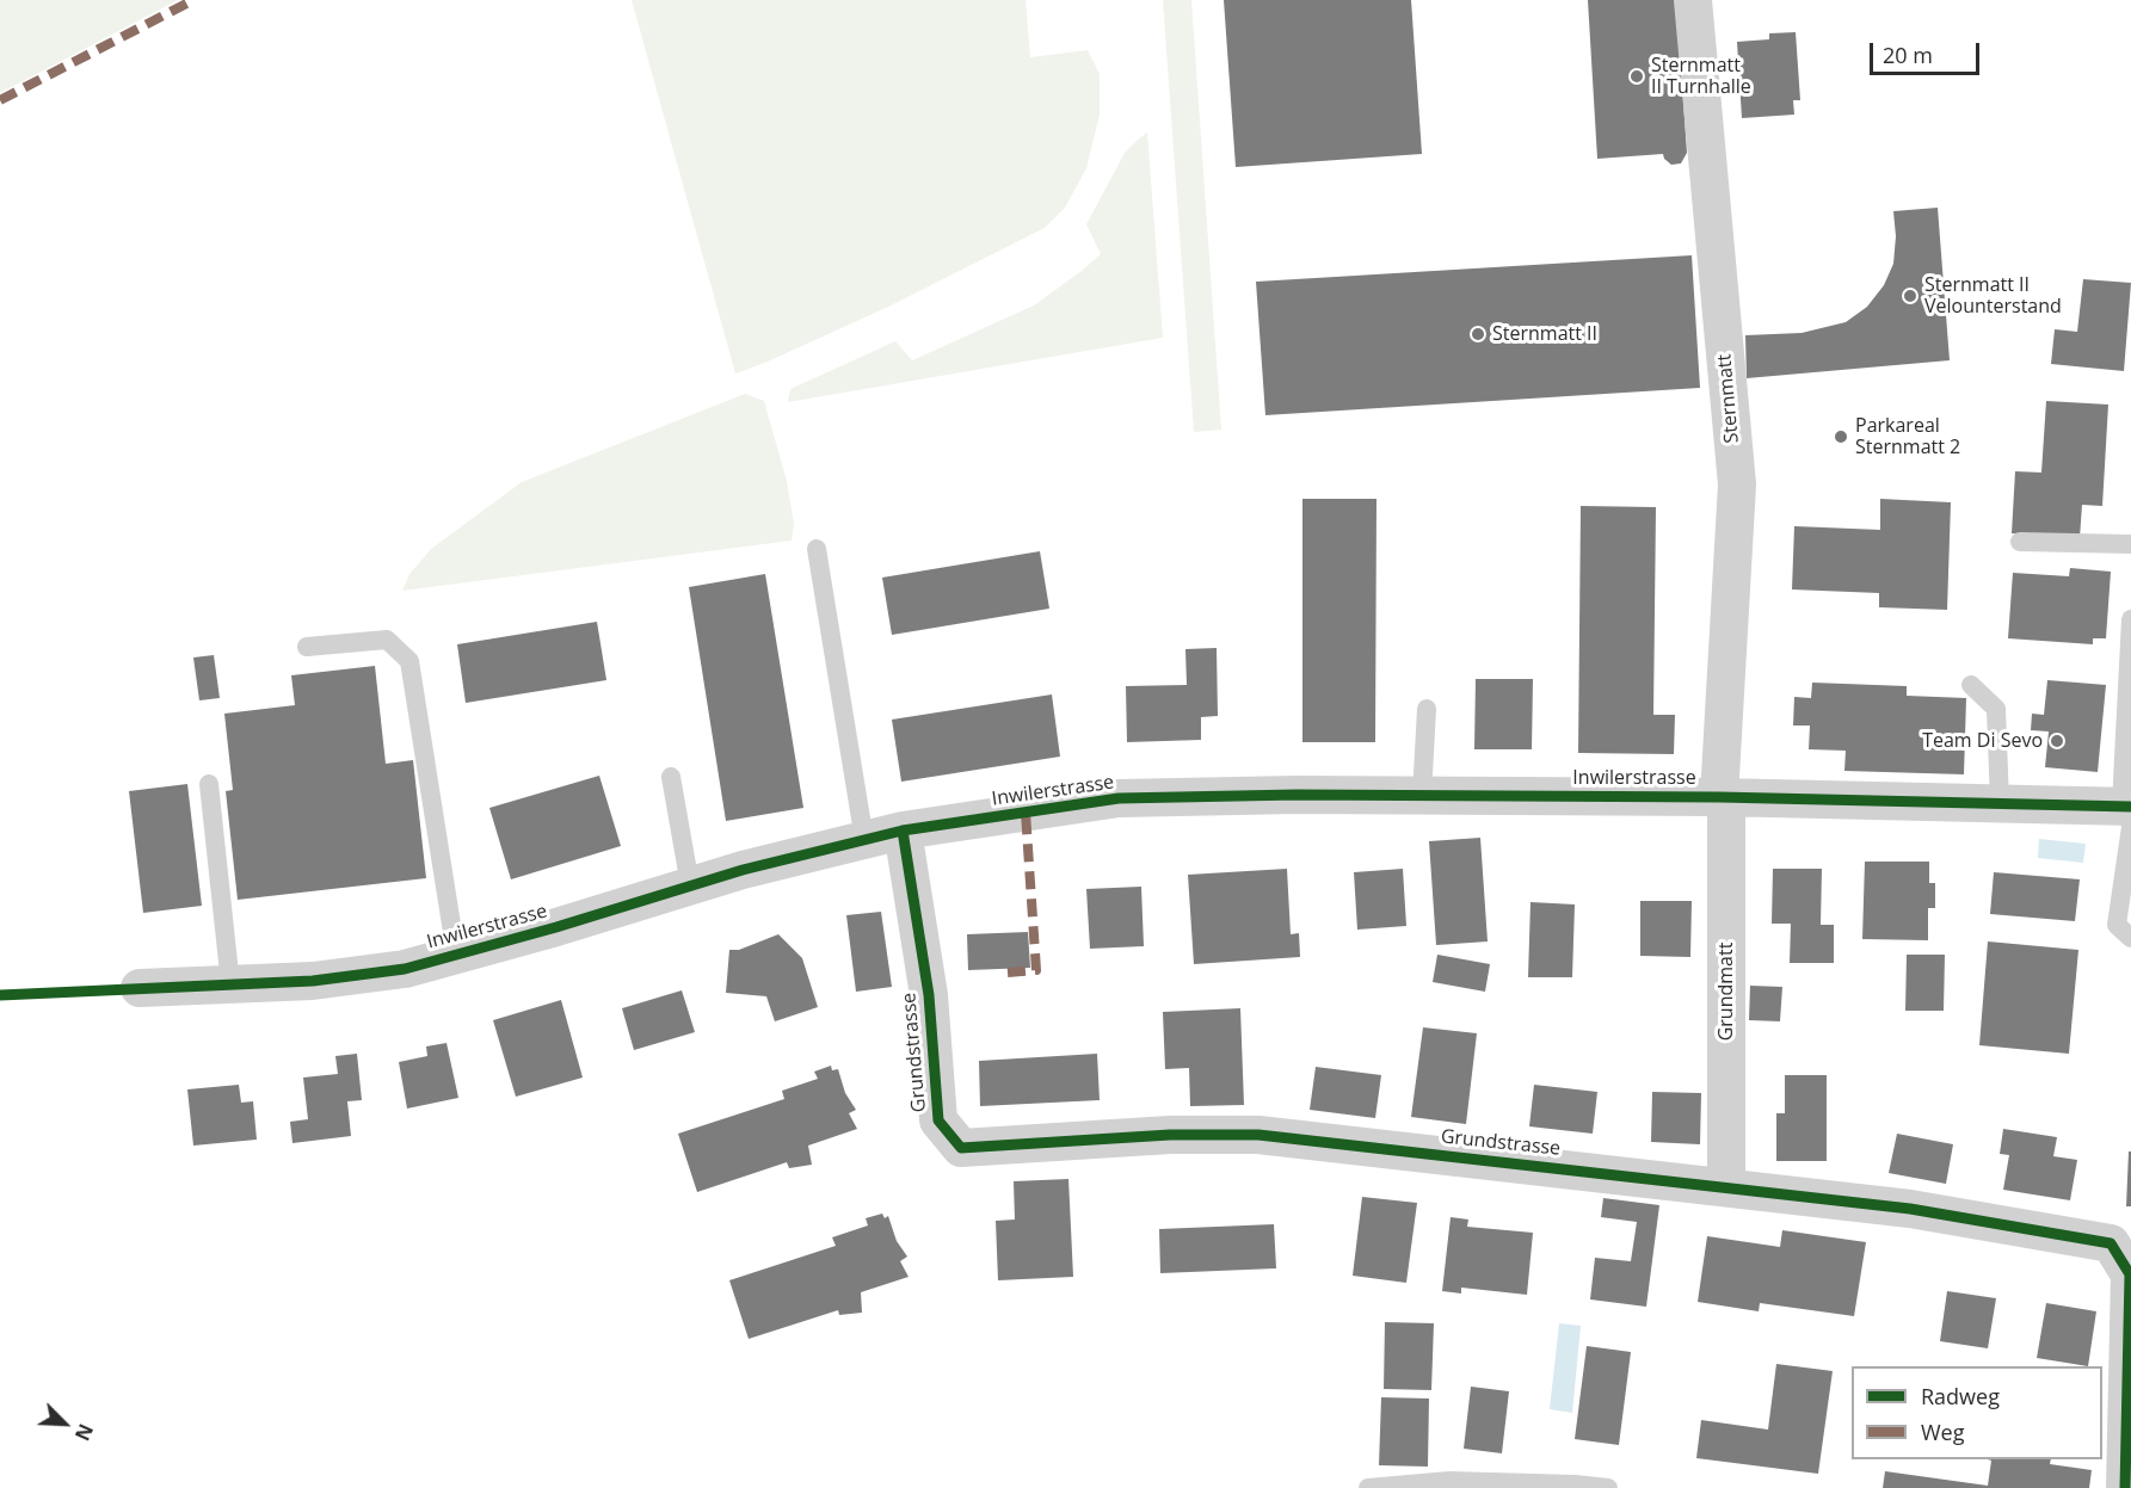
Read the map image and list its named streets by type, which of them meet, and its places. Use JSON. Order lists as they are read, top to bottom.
{
  "streets": {
    "street": [
      "Sternmatt",
      "Inwilerstrasse",
      "Grundmatt",
      "Grundstrasse"
    ]
  },
  "crossings": [
    ["Sternmatt", "Inwilerstrasse"],
    ["Sternmatt", "Grundmatt"],
    ["Inwilerstrasse", "Grundmatt"],
    ["Inwilerstrasse", "Grundstrasse"],
    ["Grundmatt", "Grundstrasse"]
  ],
  "places": [
    "Sternmatt II Turnhalle",
    "Sternmatt II Velounterstand",
    "Sternmatt II",
    "Parkareal Sternmatt 2",
    "Team Di Sevo"
  ],
  "legend": ["Radweg", "Weg"],
  "scale_bar": "20 m",
  "north": "bottom right"
}
